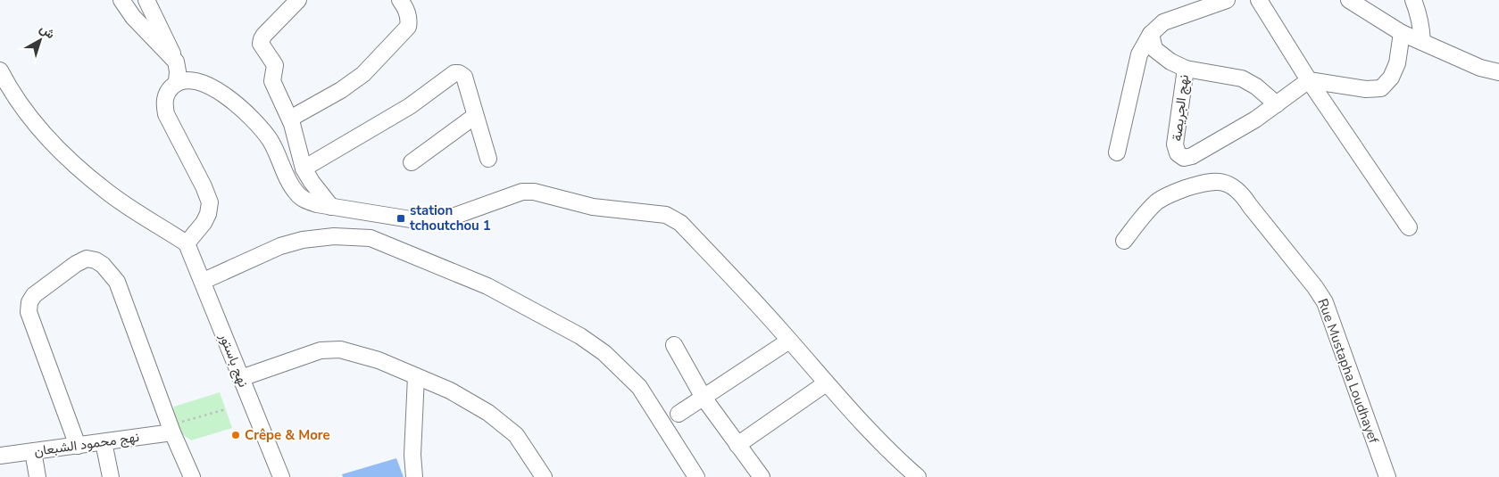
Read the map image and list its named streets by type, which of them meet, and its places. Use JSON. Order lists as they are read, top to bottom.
{
  "streets": {
    "street": [
      "نهج الجريصة",
      "نهج باستور",
      "Rue Mustapha Loudhayef",
      "نهج محمود الشبعان"
    ]
  },
  "places": {
    "transit": ["station tchoutchou 1"],
    "other": ["Crêpe & More"]
  },
  "north": "top right"
}
